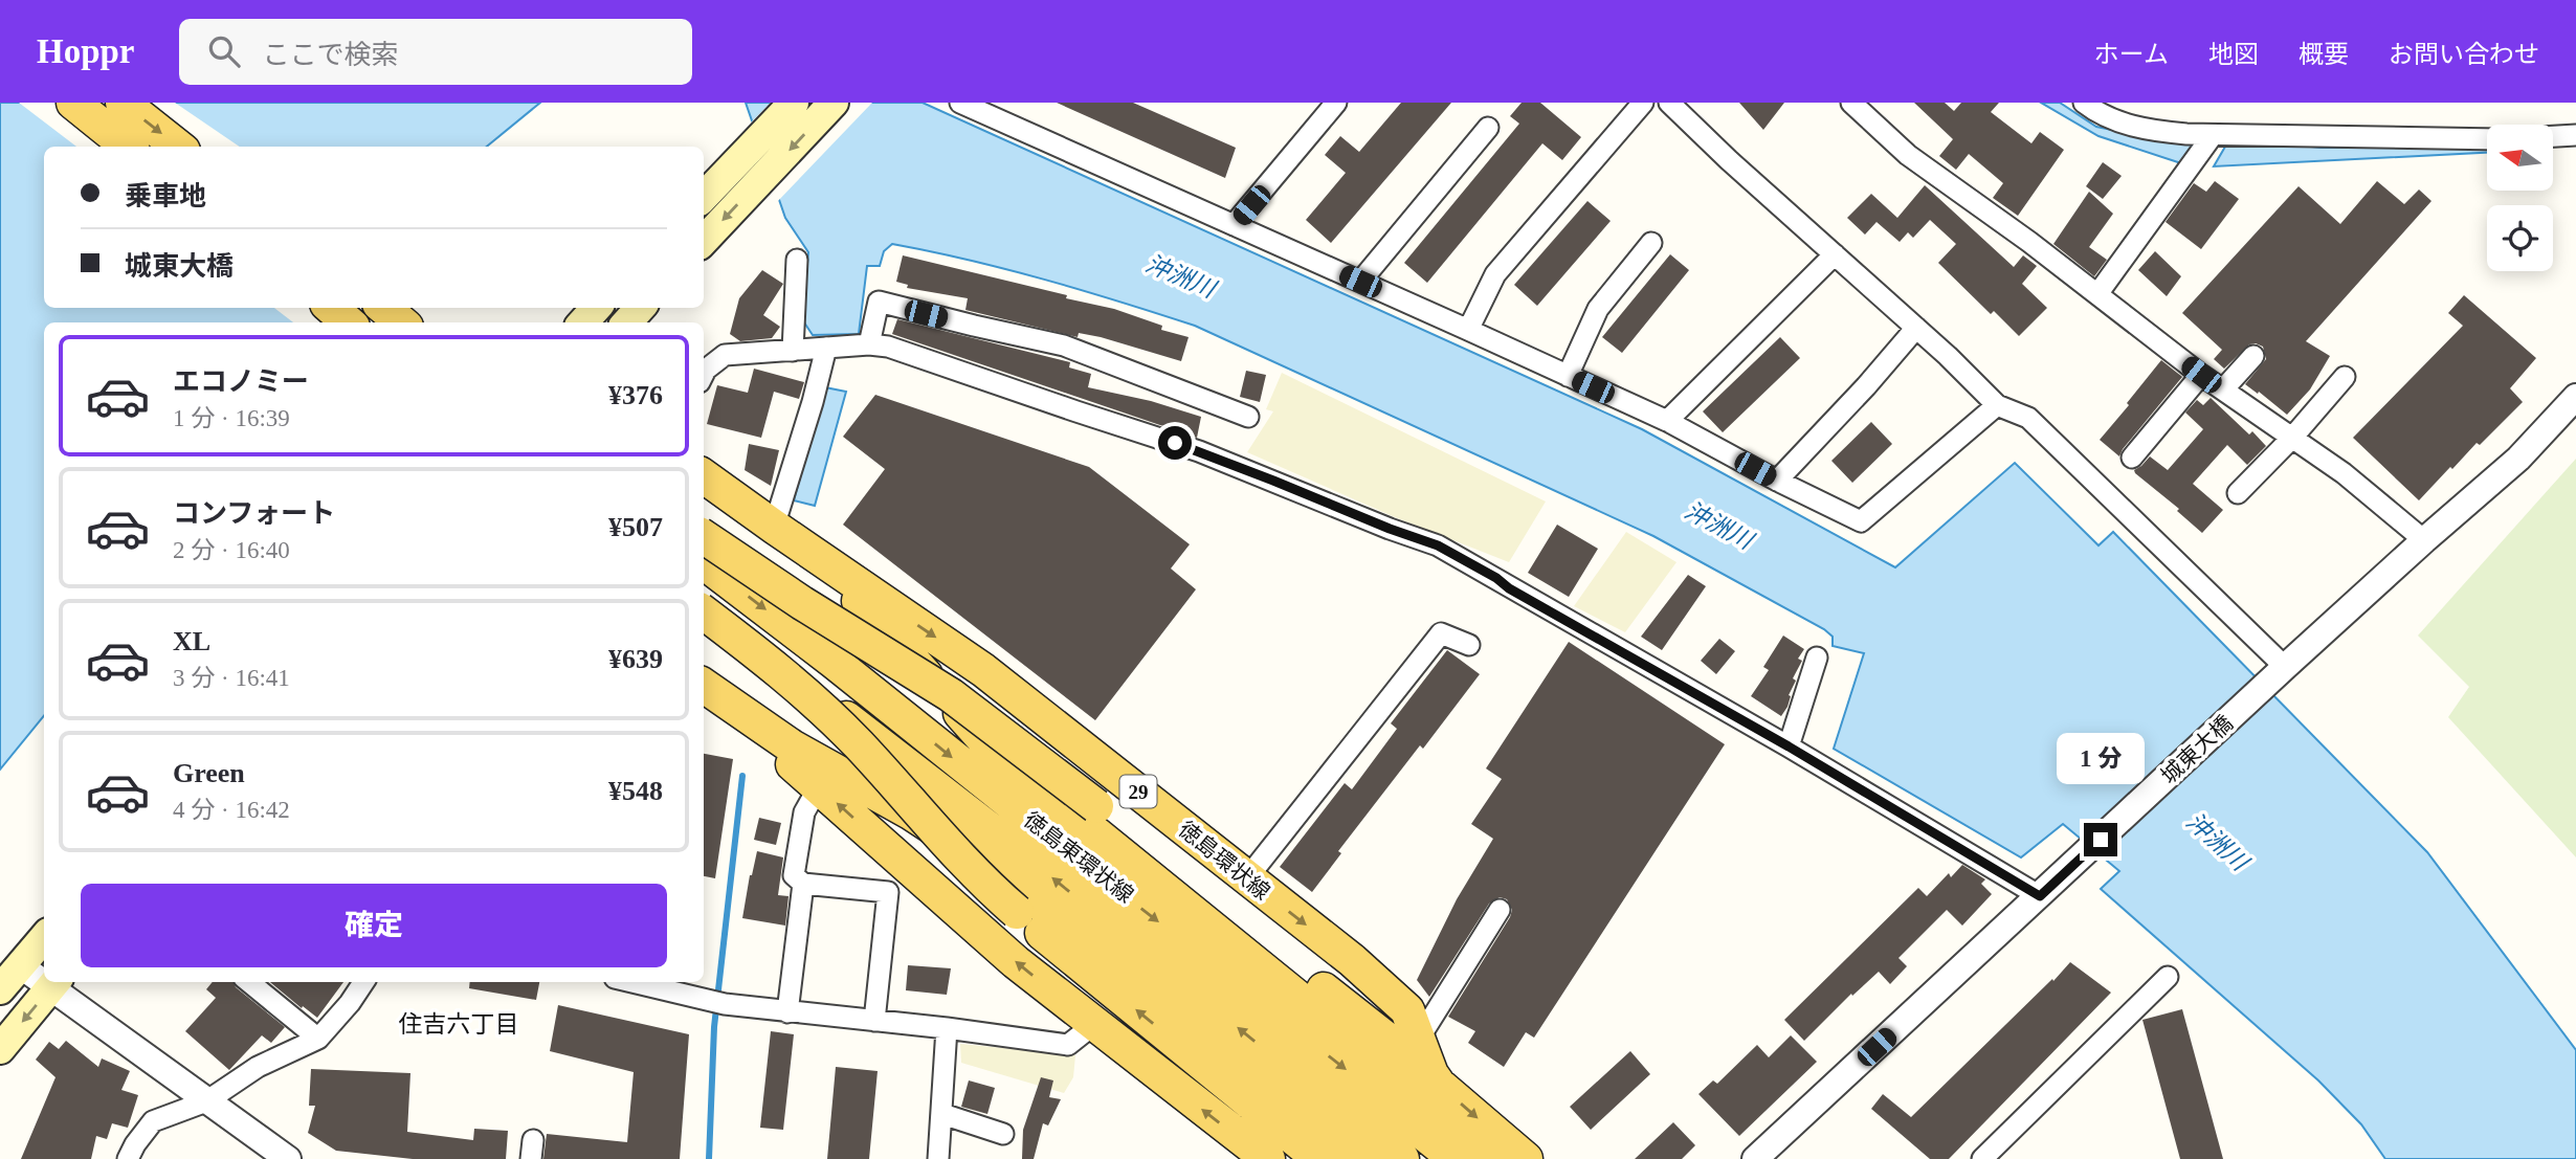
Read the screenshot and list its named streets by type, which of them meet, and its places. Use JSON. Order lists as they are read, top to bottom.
{
  "streets": {
    "main road": ["29", "徳島東環状線", "徳島環状線"],
    "street": ["城東大橋"]
  },
  "crossings": [
    ["29", "徳島環状線"]
  ],
  "districts": ["住吉六丁目"],
  "water": ["沖洲川"],
  "north": "left",
  "page": {
    "header": "Hoppr",
    "search": "ここで検索",
    "nav": [
      "ホーム",
      "地図",
      "概要",
      "お問い合わせ"
    ],
    "banner": ["乗車地", "城東大橋"],
    "list": [
      {
        "name": "エコノミー",
        "note": "1 分 · 16:39",
        "value": "¥376"
      },
      {
        "name": "コンフォート",
        "note": "2 分 · 16:40",
        "value": "¥507"
      },
      {
        "name": "XL",
        "note": "3 分 · 16:41",
        "value": "¥639"
      },
      {
        "name": "Green",
        "note": "4 分 · 16:42",
        "value": "¥548"
      }
    ],
    "bubble": "1 分",
    "buttons": "確定"
  }
}
